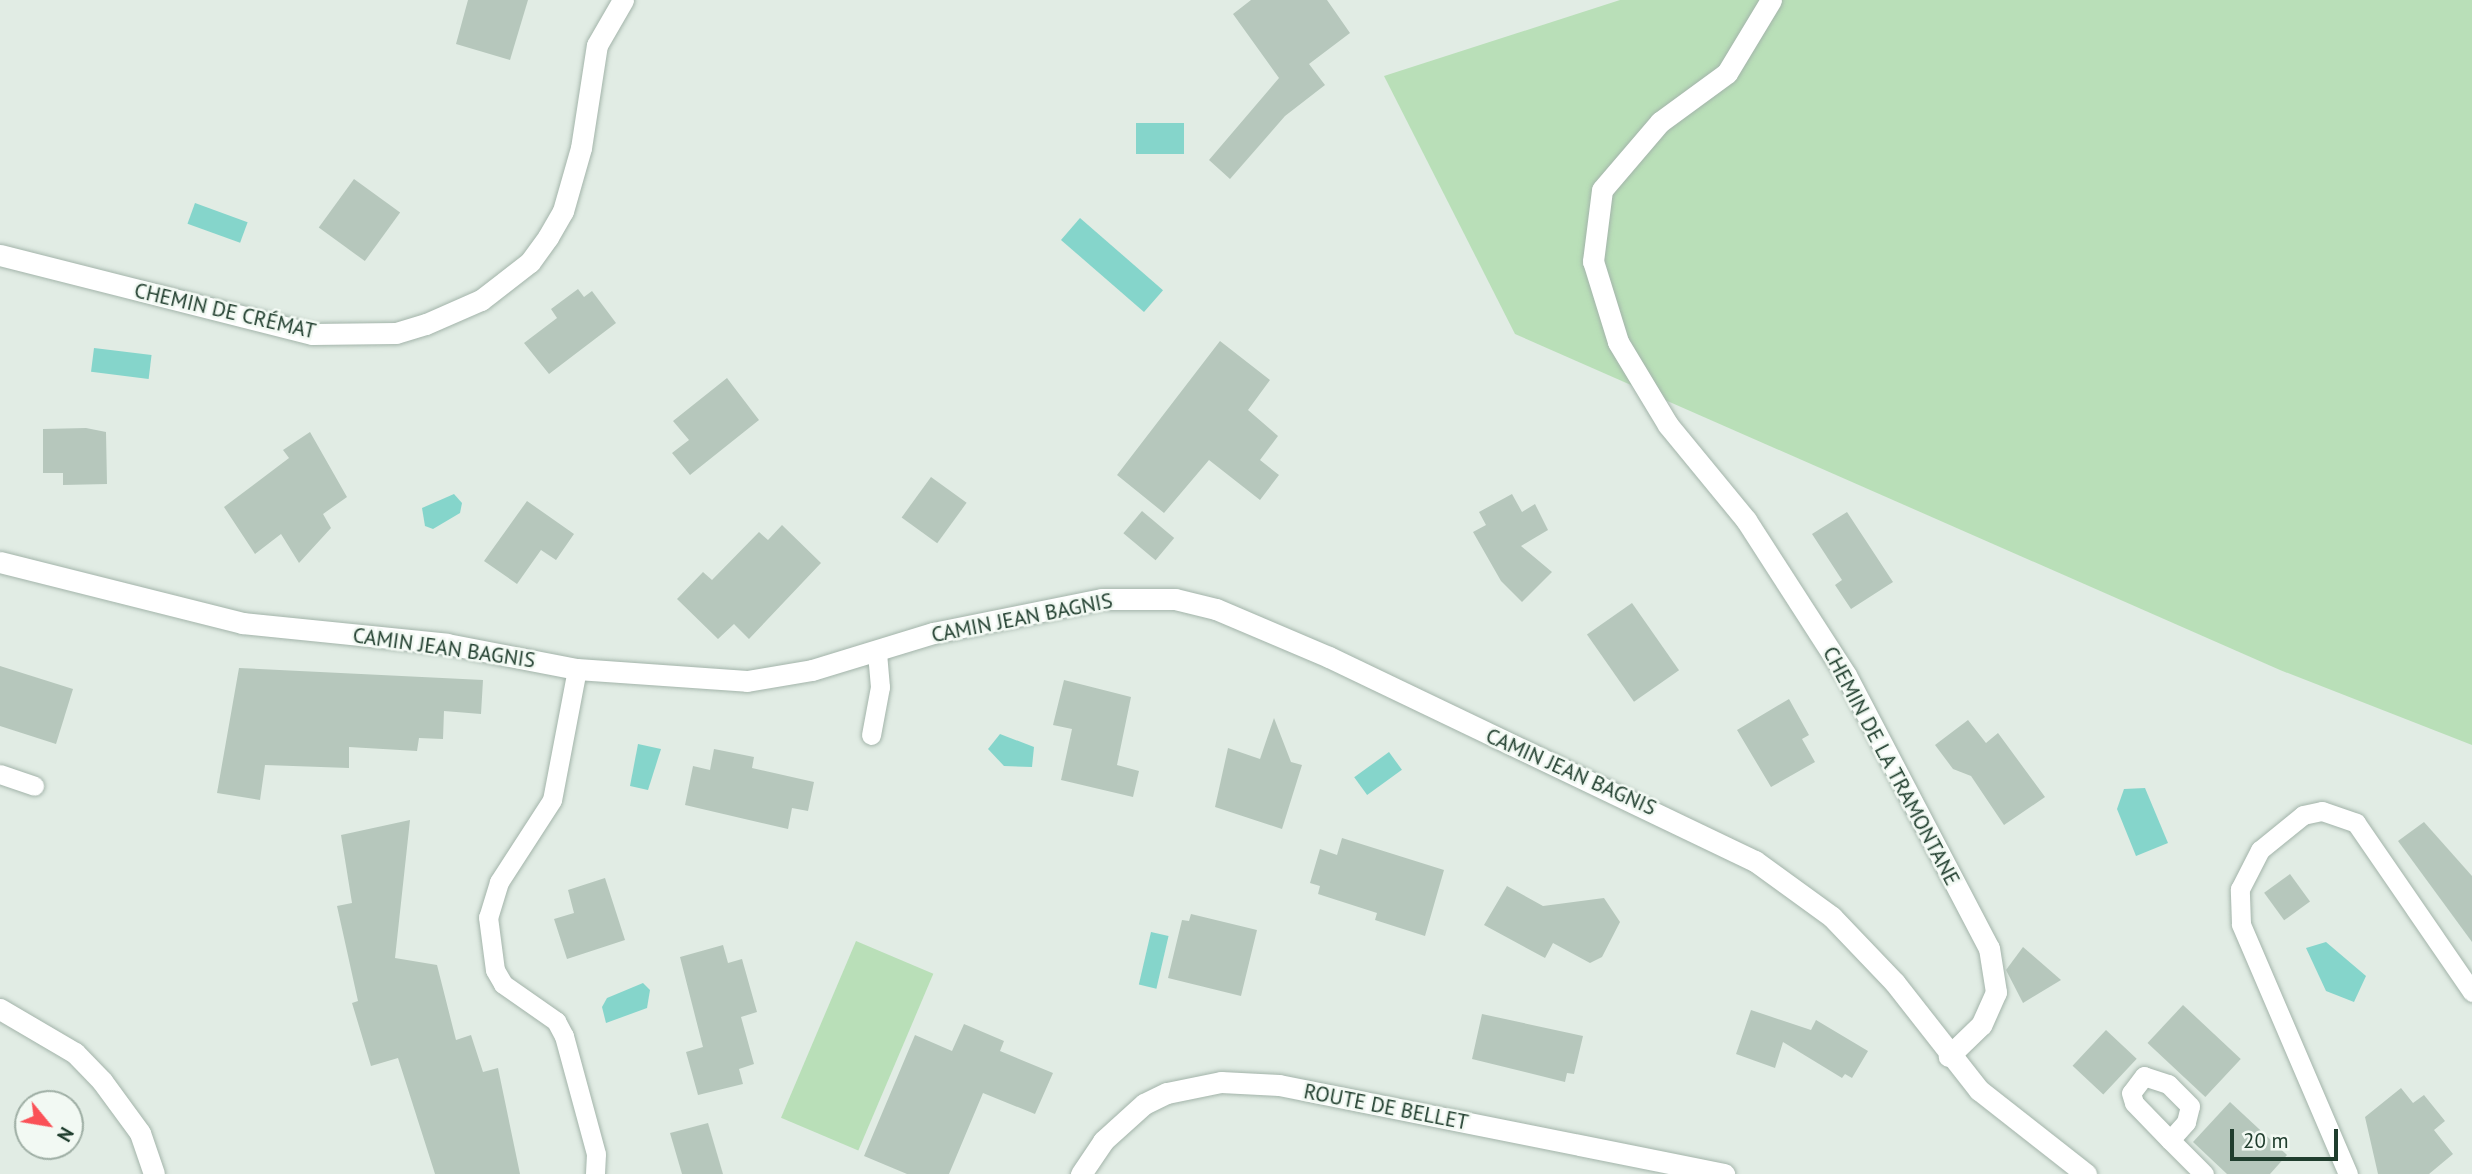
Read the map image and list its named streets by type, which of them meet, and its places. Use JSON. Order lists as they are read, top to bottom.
{
  "streets": {
    "street": [
      "CHEMIN DE CRÉMAT",
      "CAMIN JEAN BAGNIS",
      "CHEMIN DE LA TRAMONTANE",
      "ROUTE DE BELLET"
    ]
  },
  "crossings": [
    ["CAMIN JEAN BAGNIS", "CHEMIN DE LA TRAMONTANE"]
  ],
  "scale_bar": "20 m",
  "north": "bottom right"
}
